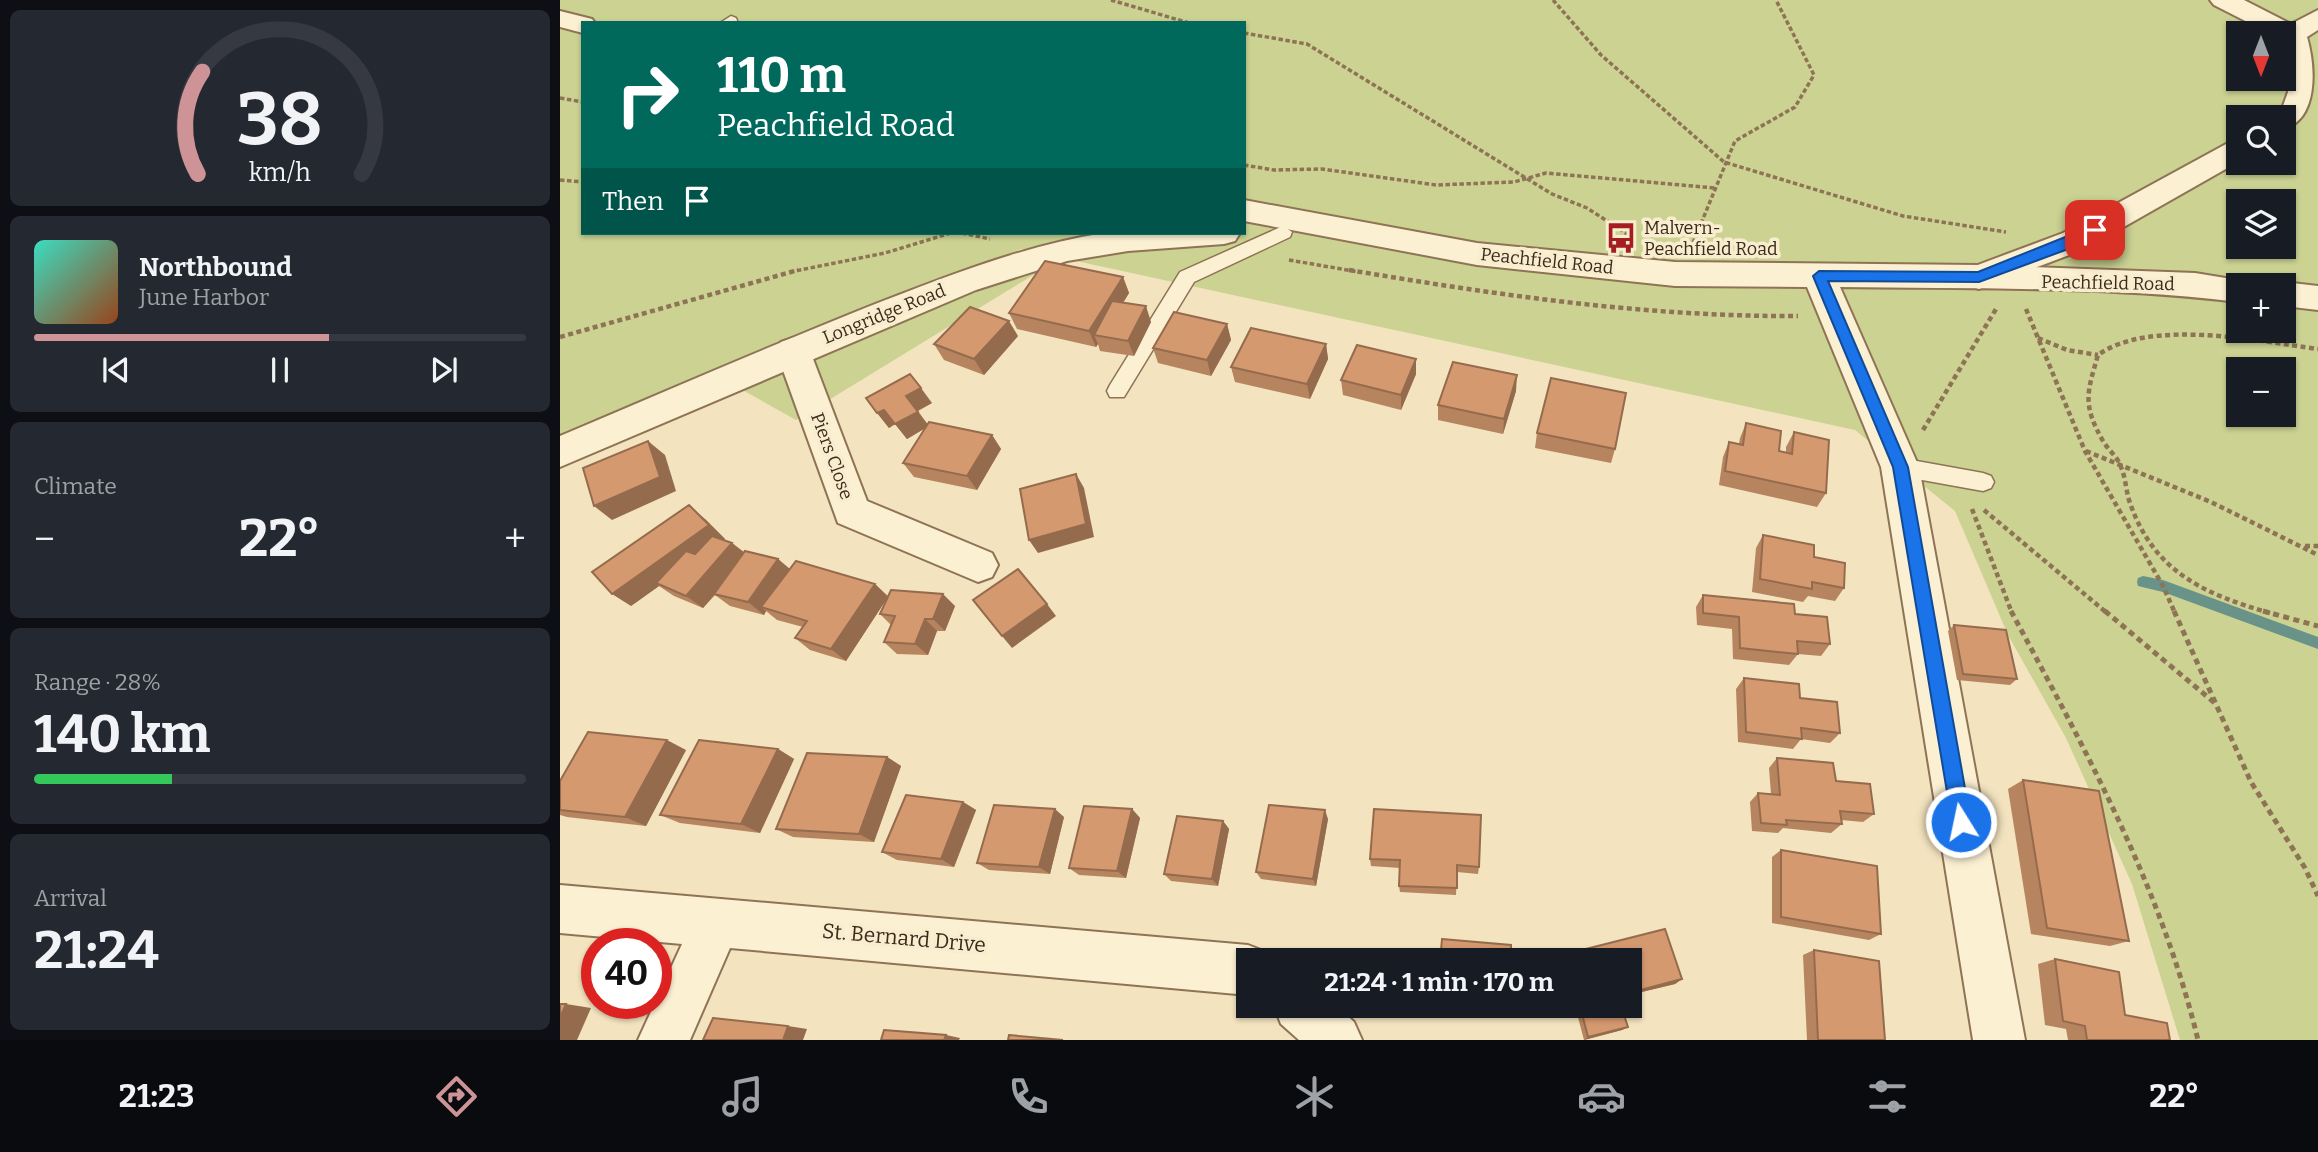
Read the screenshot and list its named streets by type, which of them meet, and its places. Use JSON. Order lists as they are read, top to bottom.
{
  "streets": {
    "street": [
      "Peachfield Road",
      "Longridge Road",
      "Piers Close",
      "St. Bernard Drive"
    ]
  },
  "crossings": [
    ["Peachfield Road", "Longridge Road"],
    ["Longridge Road", "Piers Close"]
  ],
  "places": {
    "bus stop": ["Malvern- Peachfield Road"]
  },
  "north": "bottom",
  "page": {
    "map_buttons": ["+", "−"],
    "turn": ["110 m", "Peachfield Road"],
    "then": "Then",
    "song": ["Northbound", "June Harbor"],
    "tile": [
      "Climate",
      ["Range · 28%", "140 km"],
      ["Arrival", "21:24"]
    ],
    "heat": ["−", "22°", "+"],
    "limit": "40",
    "trip": "21:24 · 1 min · 170 m",
    "tabs": ["21:23", "22°"],
    "gauge": ["38", "km/h"]
  }
}
